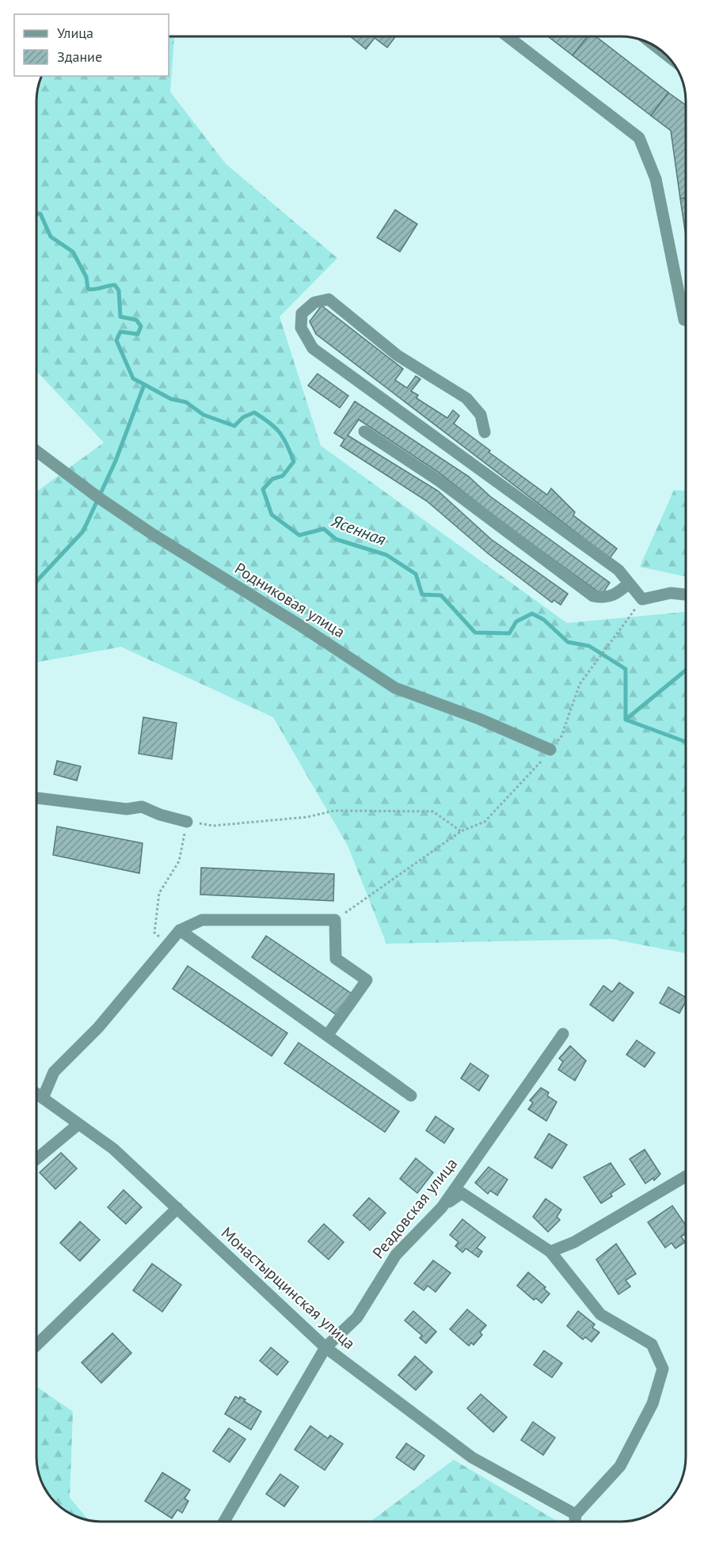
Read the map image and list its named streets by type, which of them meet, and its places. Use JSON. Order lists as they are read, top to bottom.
{
  "streets": {
    "street": ["Родниковая улица", "Реадовская улица", "Монастырщинская улица"]
  },
  "crossings": [
    ["Реадовская улица", "Монастырщинская улица"]
  ],
  "water": ["Ясенная"],
  "legend": ["Улица", "Здание"]
}
